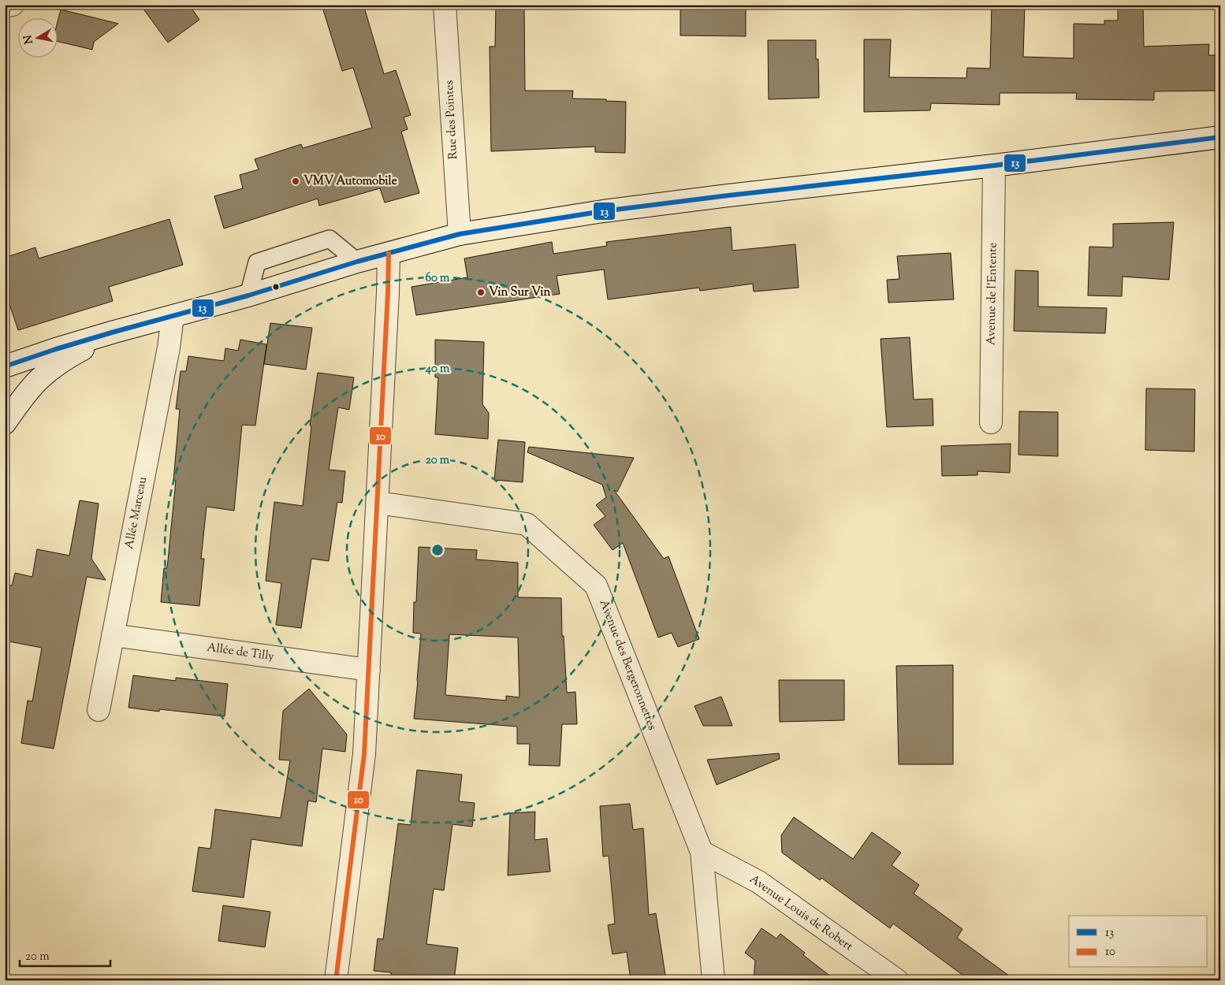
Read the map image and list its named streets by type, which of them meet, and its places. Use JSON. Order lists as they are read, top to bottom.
{
  "streets": {
    "street": [
      "Rue des Pointes",
      "Avenue de l'Entente",
      "Allée Marceau",
      "Allée de Tilly",
      "Avenue des Bergeronnettes",
      "Avenue Louis de Robert"
    ]
  },
  "crossings": [
    ["Allée Marceau", "Allée de Tilly"],
    ["Avenue des Bergeronnettes", "Avenue Louis de Robert"]
  ],
  "places": ["VMV Automobile", "Vin Sur Vin"],
  "lines": ["transit line 13", "transit line 10"],
  "legend": ["13", "10"],
  "scale_bar": "20 m",
  "north": "left",
  "rings": ["60 m", "40 m", "20 m"]
}
